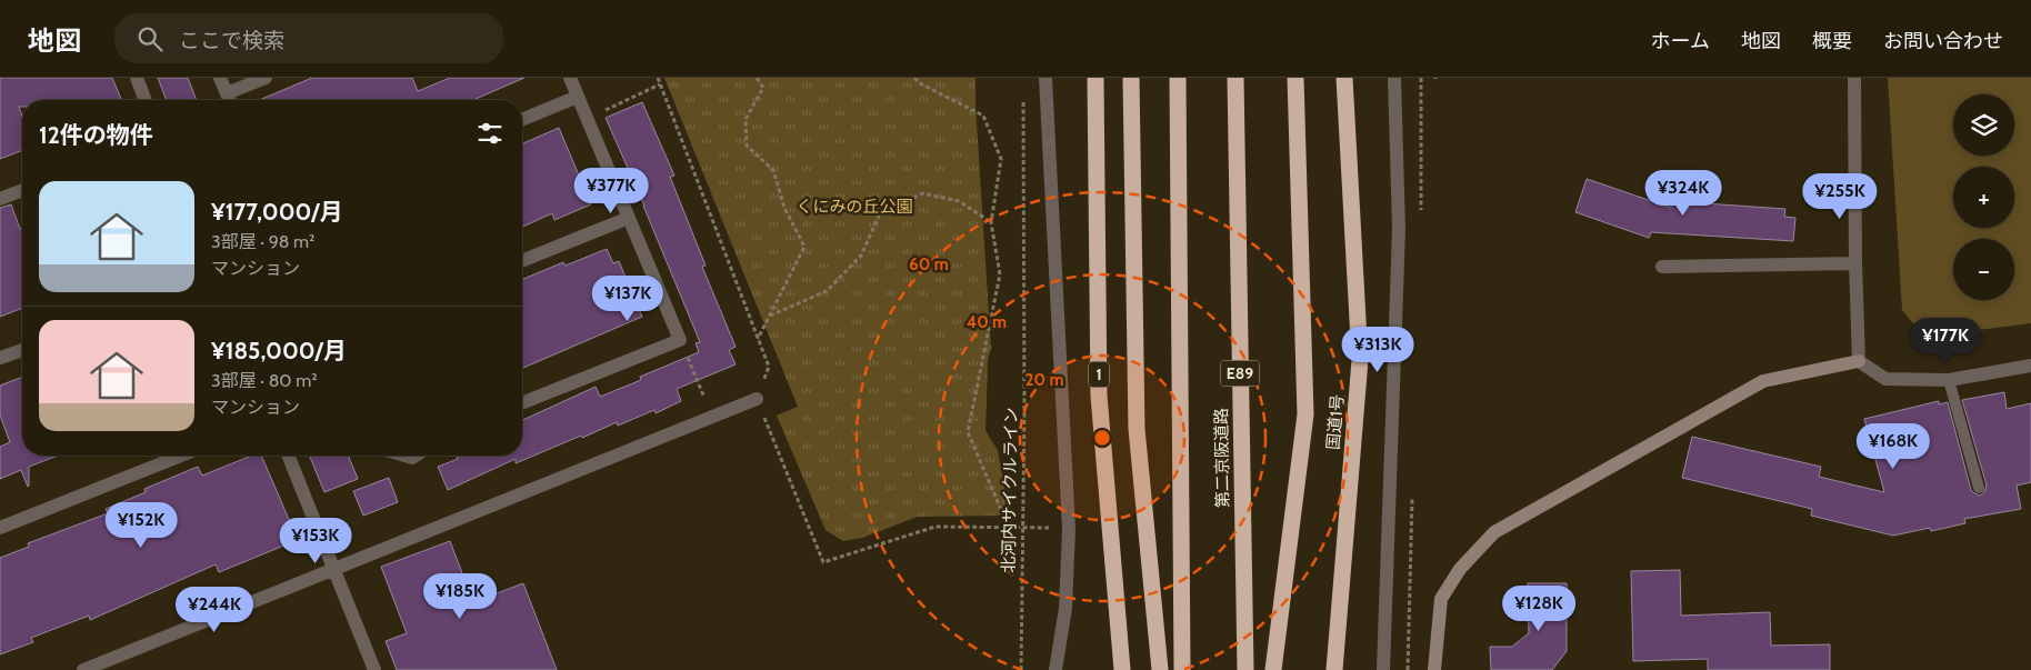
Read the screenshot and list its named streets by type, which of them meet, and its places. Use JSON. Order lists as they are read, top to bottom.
{
  "streets": {
    "highway": [
      "E89",
      "1",
      "国道1号",
      "第二京阪道路"
    ],
    "path": ["北河内サイクルライン"]
  },
  "parks": ["くにみの丘公園"],
  "page": {
    "header": "地図",
    "search": "ここで検索",
    "nav": [
      "ホーム",
      "地図",
      "概要",
      "お問い合わせ"
    ],
    "map_buttons": ["+", "−"],
    "heading": "12件の物件",
    "list": [
      {
        "name": "¥177,000/月",
        "note": "3部屋 · 98 m² · マンション"
      },
      {
        "name": "¥185,000/月",
        "note": "3部屋 · 80 m² · マンション"
      }
    ],
    "price": [
      "¥377K",
      "¥324K",
      "¥255K",
      "¥137K",
      "¥177K",
      "¥313K",
      "¥168K",
      "¥152K",
      "¥153K",
      "¥185K",
      "¥128K",
      "¥244K"
    ]
  },
  "rings": ["60 m", "40 m", "20 m"]
}
